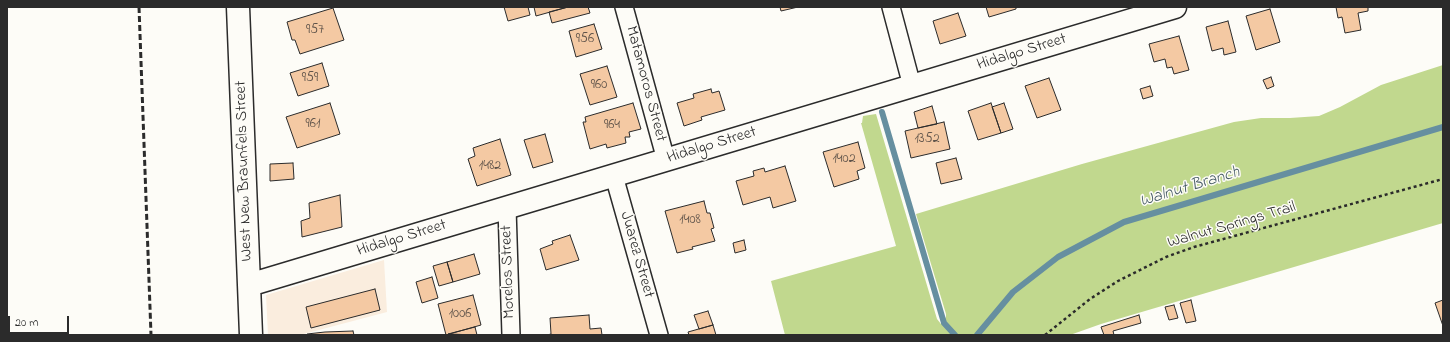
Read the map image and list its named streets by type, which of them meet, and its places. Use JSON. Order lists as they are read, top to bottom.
{
  "streets": {
    "street": [
      "Hidalgo Street",
      "Matamoros Street",
      "West New Braunfels Street",
      "Juarez Street",
      "Morelos Street"
    ],
    "path": ["Walnut Springs Trail"]
  },
  "crossings": [
    ["Hidalgo Street", "Matamoros Street"],
    ["Hidalgo Street", "West New Braunfels Street"],
    ["Hidalgo Street", "Juarez Street"],
    ["Hidalgo Street", "Morelos Street"]
  ],
  "water": ["Walnut Branch"],
  "house_numbers": [
    "957",
    "956",
    "959",
    "960",
    "961",
    "964",
    "1352",
    "1402",
    "1482",
    "1408",
    "1006"
  ],
  "scale_bar": "20 m"
}
